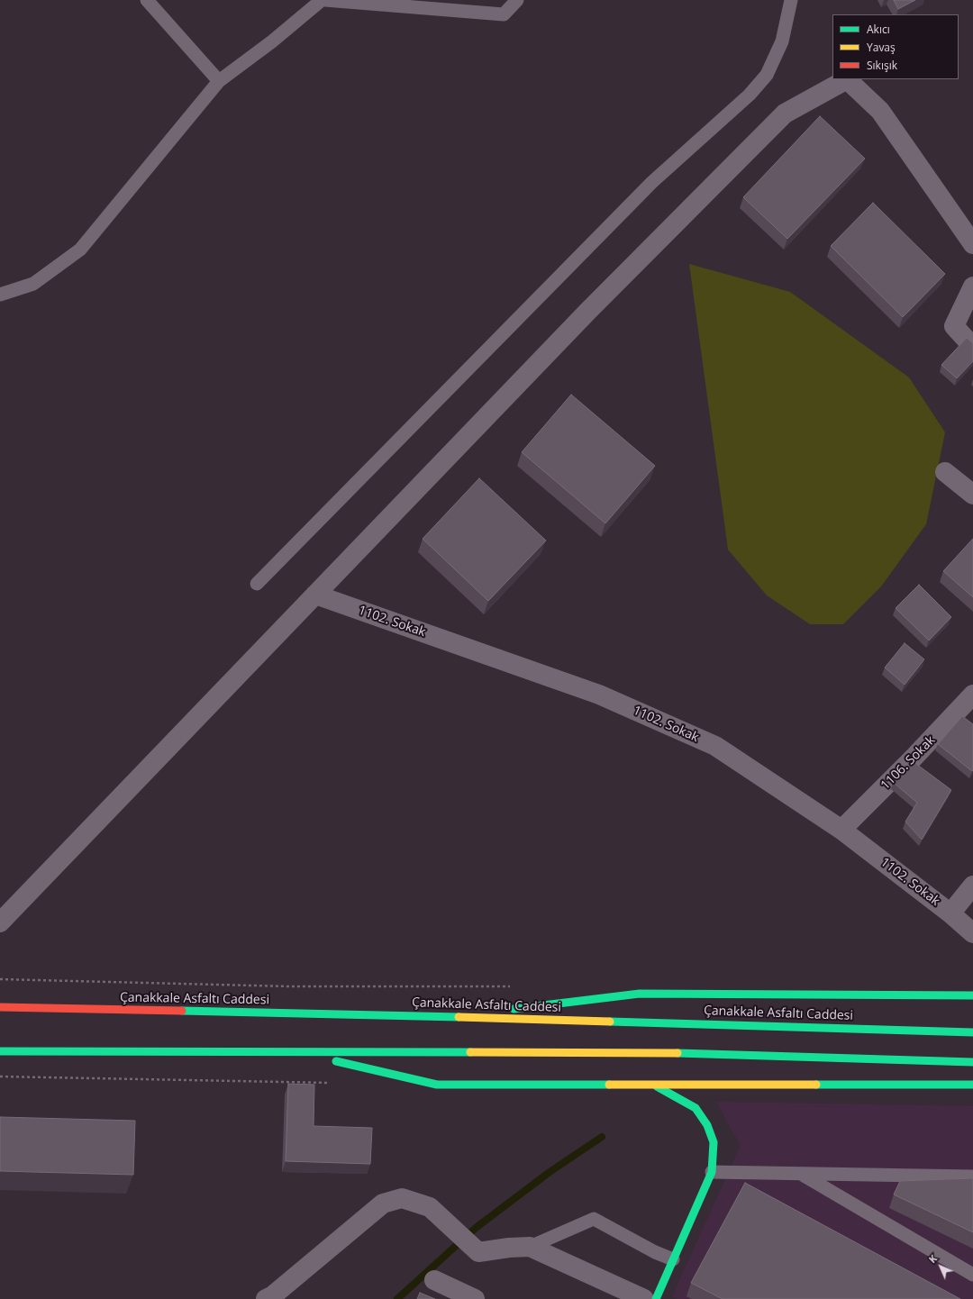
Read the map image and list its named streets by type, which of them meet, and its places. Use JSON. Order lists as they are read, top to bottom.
{
  "streets": {
    "highway": ["Çanakkale Asfaltı Caddesi"],
    "street": ["1102. Sokak", "1106. Sokak"]
  },
  "crossings": [
    ["1102. Sokak", "1106. Sokak"]
  ],
  "legend": ["Akıcı", "Yavaş", "Sıkışık"],
  "north": "top left"
}
